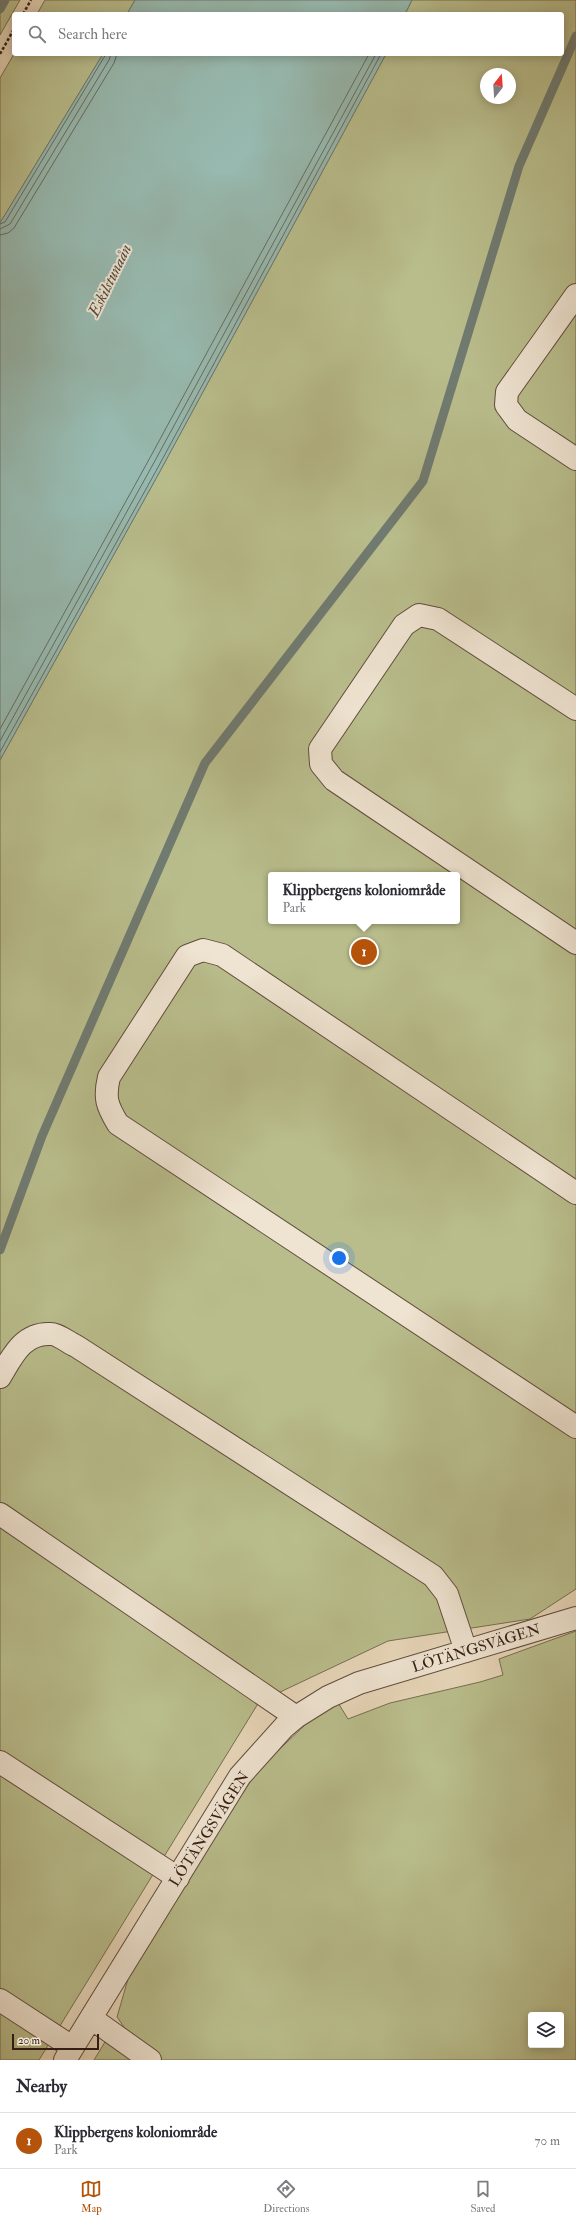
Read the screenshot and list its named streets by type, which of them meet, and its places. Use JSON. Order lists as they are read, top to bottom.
{
  "streets": {
    "street": ["LÖTÄNGSVÄGEN"]
  },
  "water": ["Eskilstunaån"],
  "scale_bar": "20 m",
  "north": "top",
  "page": {
    "search": "Search here",
    "popup": ["Klippbergens koloniområde", "Park"],
    "pins": "1",
    "scale": "20 m",
    "heading": "Nearby",
    "list": [
      {
        "mark": "1",
        "name": "Klippbergens koloniområde",
        "note": "Park",
        "value": "70 m"
      }
    ],
    "nav": ["Map", "Directions", "Saved"]
  }
}
